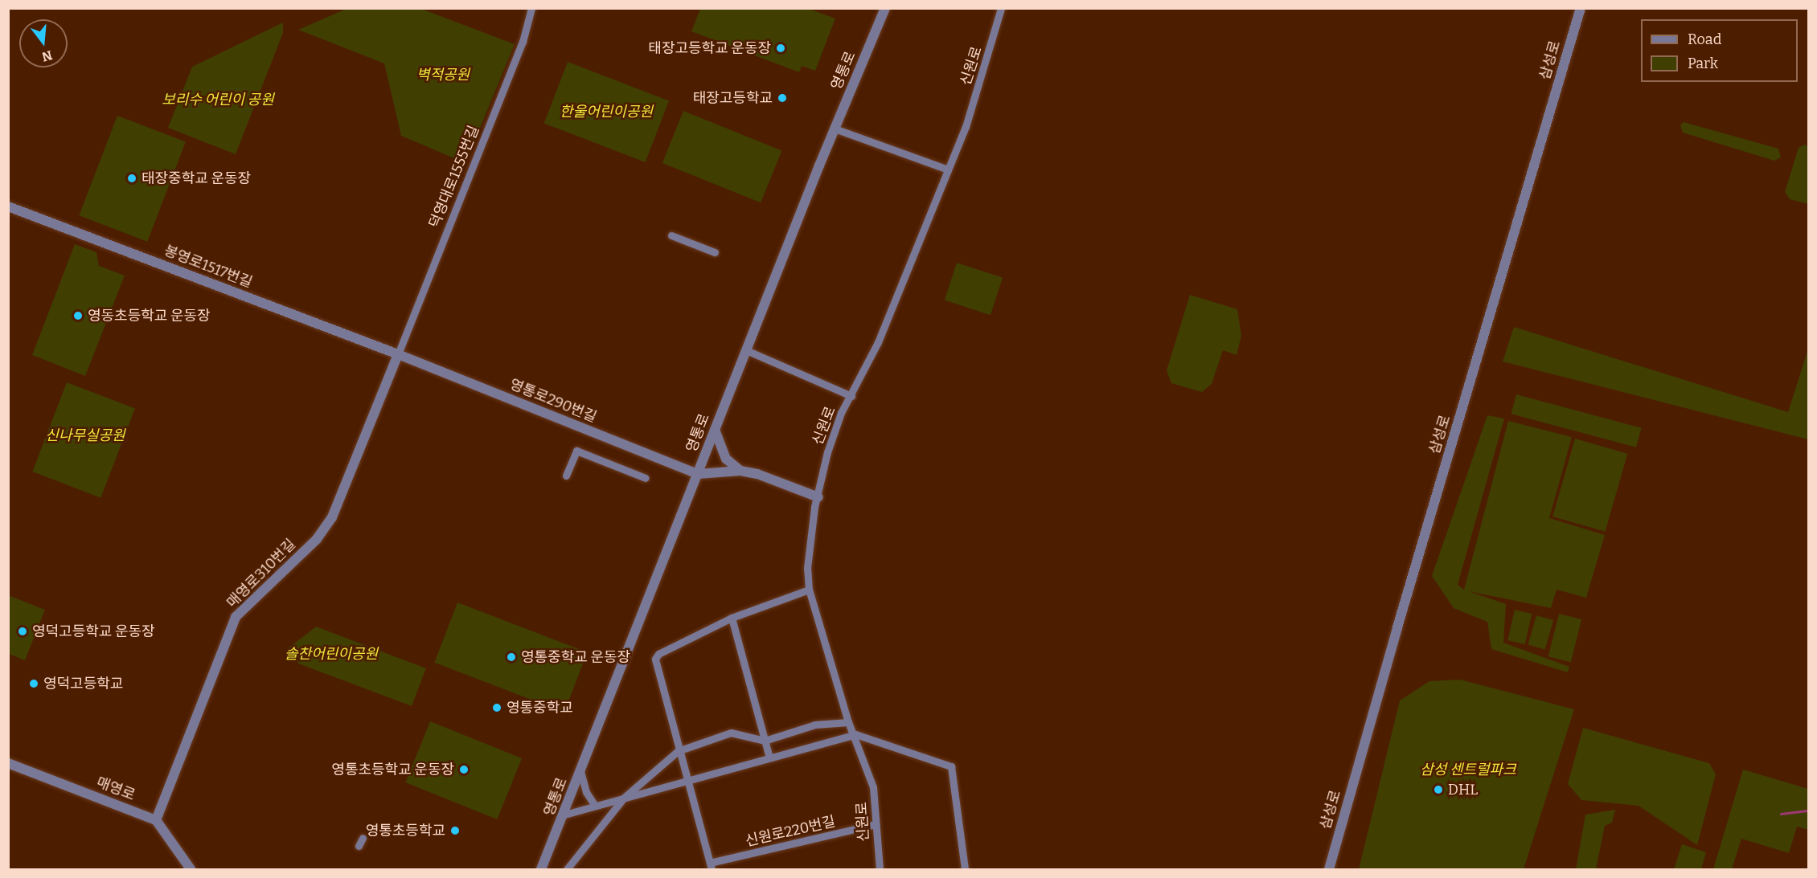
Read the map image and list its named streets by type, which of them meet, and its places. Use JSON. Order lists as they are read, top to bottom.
{
  "streets": {
    "street": [
      "삼성로",
      "신원로",
      "영통로",
      "덕영대로1555번길",
      "봉영로1517번길",
      "영통로290번길",
      "매영로310번길",
      "매영로",
      "신원로220번길"
    ]
  },
  "crossings": [
    ["신원로", "신원로220번길"],
    ["영통로", "영통로290번길"],
    ["덕영대로1555번길", "봉영로1517번길"],
    ["덕영대로1555번길", "영통로290번길"],
    ["덕영대로1555번길", "매영로310번길"],
    ["봉영로1517번길", "영통로290번길"],
    ["봉영로1517번길", "매영로310번길"],
    ["영통로290번길", "매영로310번길"],
    ["매영로310번길", "매영로"]
  ],
  "parks": [
    "벽적공원",
    "보리수 어린이 공원",
    "한울어린이공원",
    "신나무실공원",
    "솔찬어린이공원",
    "삼성 센트럴파크"
  ],
  "places": [
    "태장고등학교 운동장",
    "태장고등학교",
    "태장중학교 운동장",
    "영동초등학교 운동장",
    "영덕고등학교 운동장",
    "영통중학교 운동장",
    "영덕고등학교",
    "영통중학교",
    "영통초등학교 운동장",
    "DHL",
    "영통초등학교"
  ],
  "legend": ["Road", "Park"],
  "north": "bottom"
}
